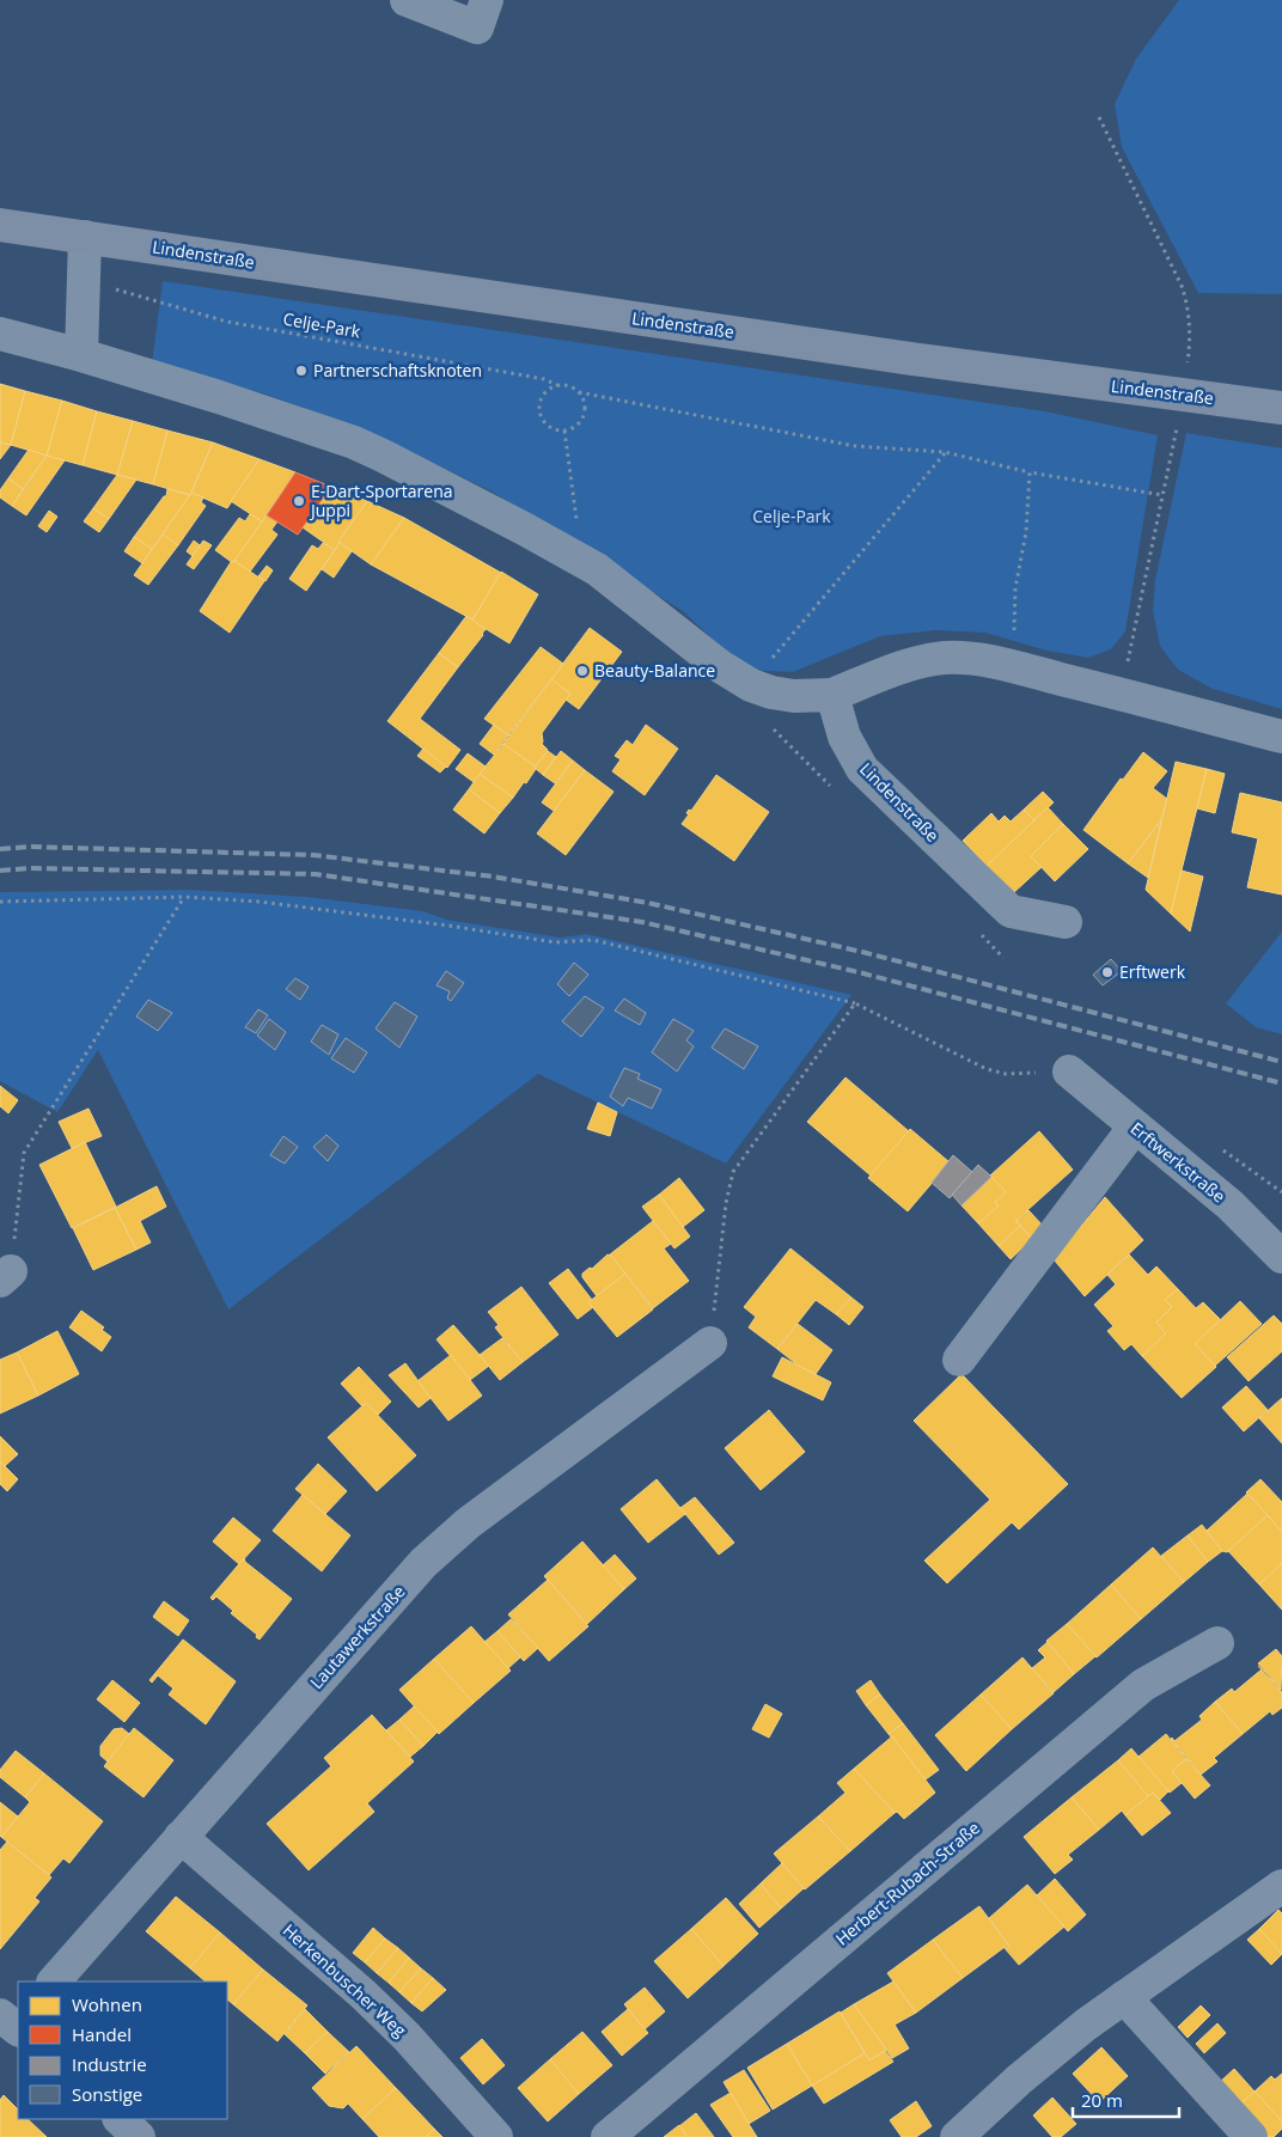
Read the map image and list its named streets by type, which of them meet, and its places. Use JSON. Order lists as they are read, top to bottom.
{
  "streets": {
    "main road": ["Lindenstraße"],
    "street": [
      "Erftwerkstraße",
      "Lautawerkstraße",
      "Herbert-Rubach-Straße",
      "Herkenbuscher Weg"
    ],
    "path": ["Celje-Park"]
  },
  "crossings": [
    ["Lautawerkstraße", "Herkenbuscher Weg"]
  ],
  "parks": ["Celje-Park"],
  "places": [
    "Partnerschaftsknoten",
    "E-Dart-Sportarena Juppi",
    "Beauty-Balance",
    "Erftwerk"
  ],
  "legend": [
    "Wohnen",
    "Handel",
    "Industrie",
    "Sonstige"
  ],
  "scale_bar": "20 m"
}
